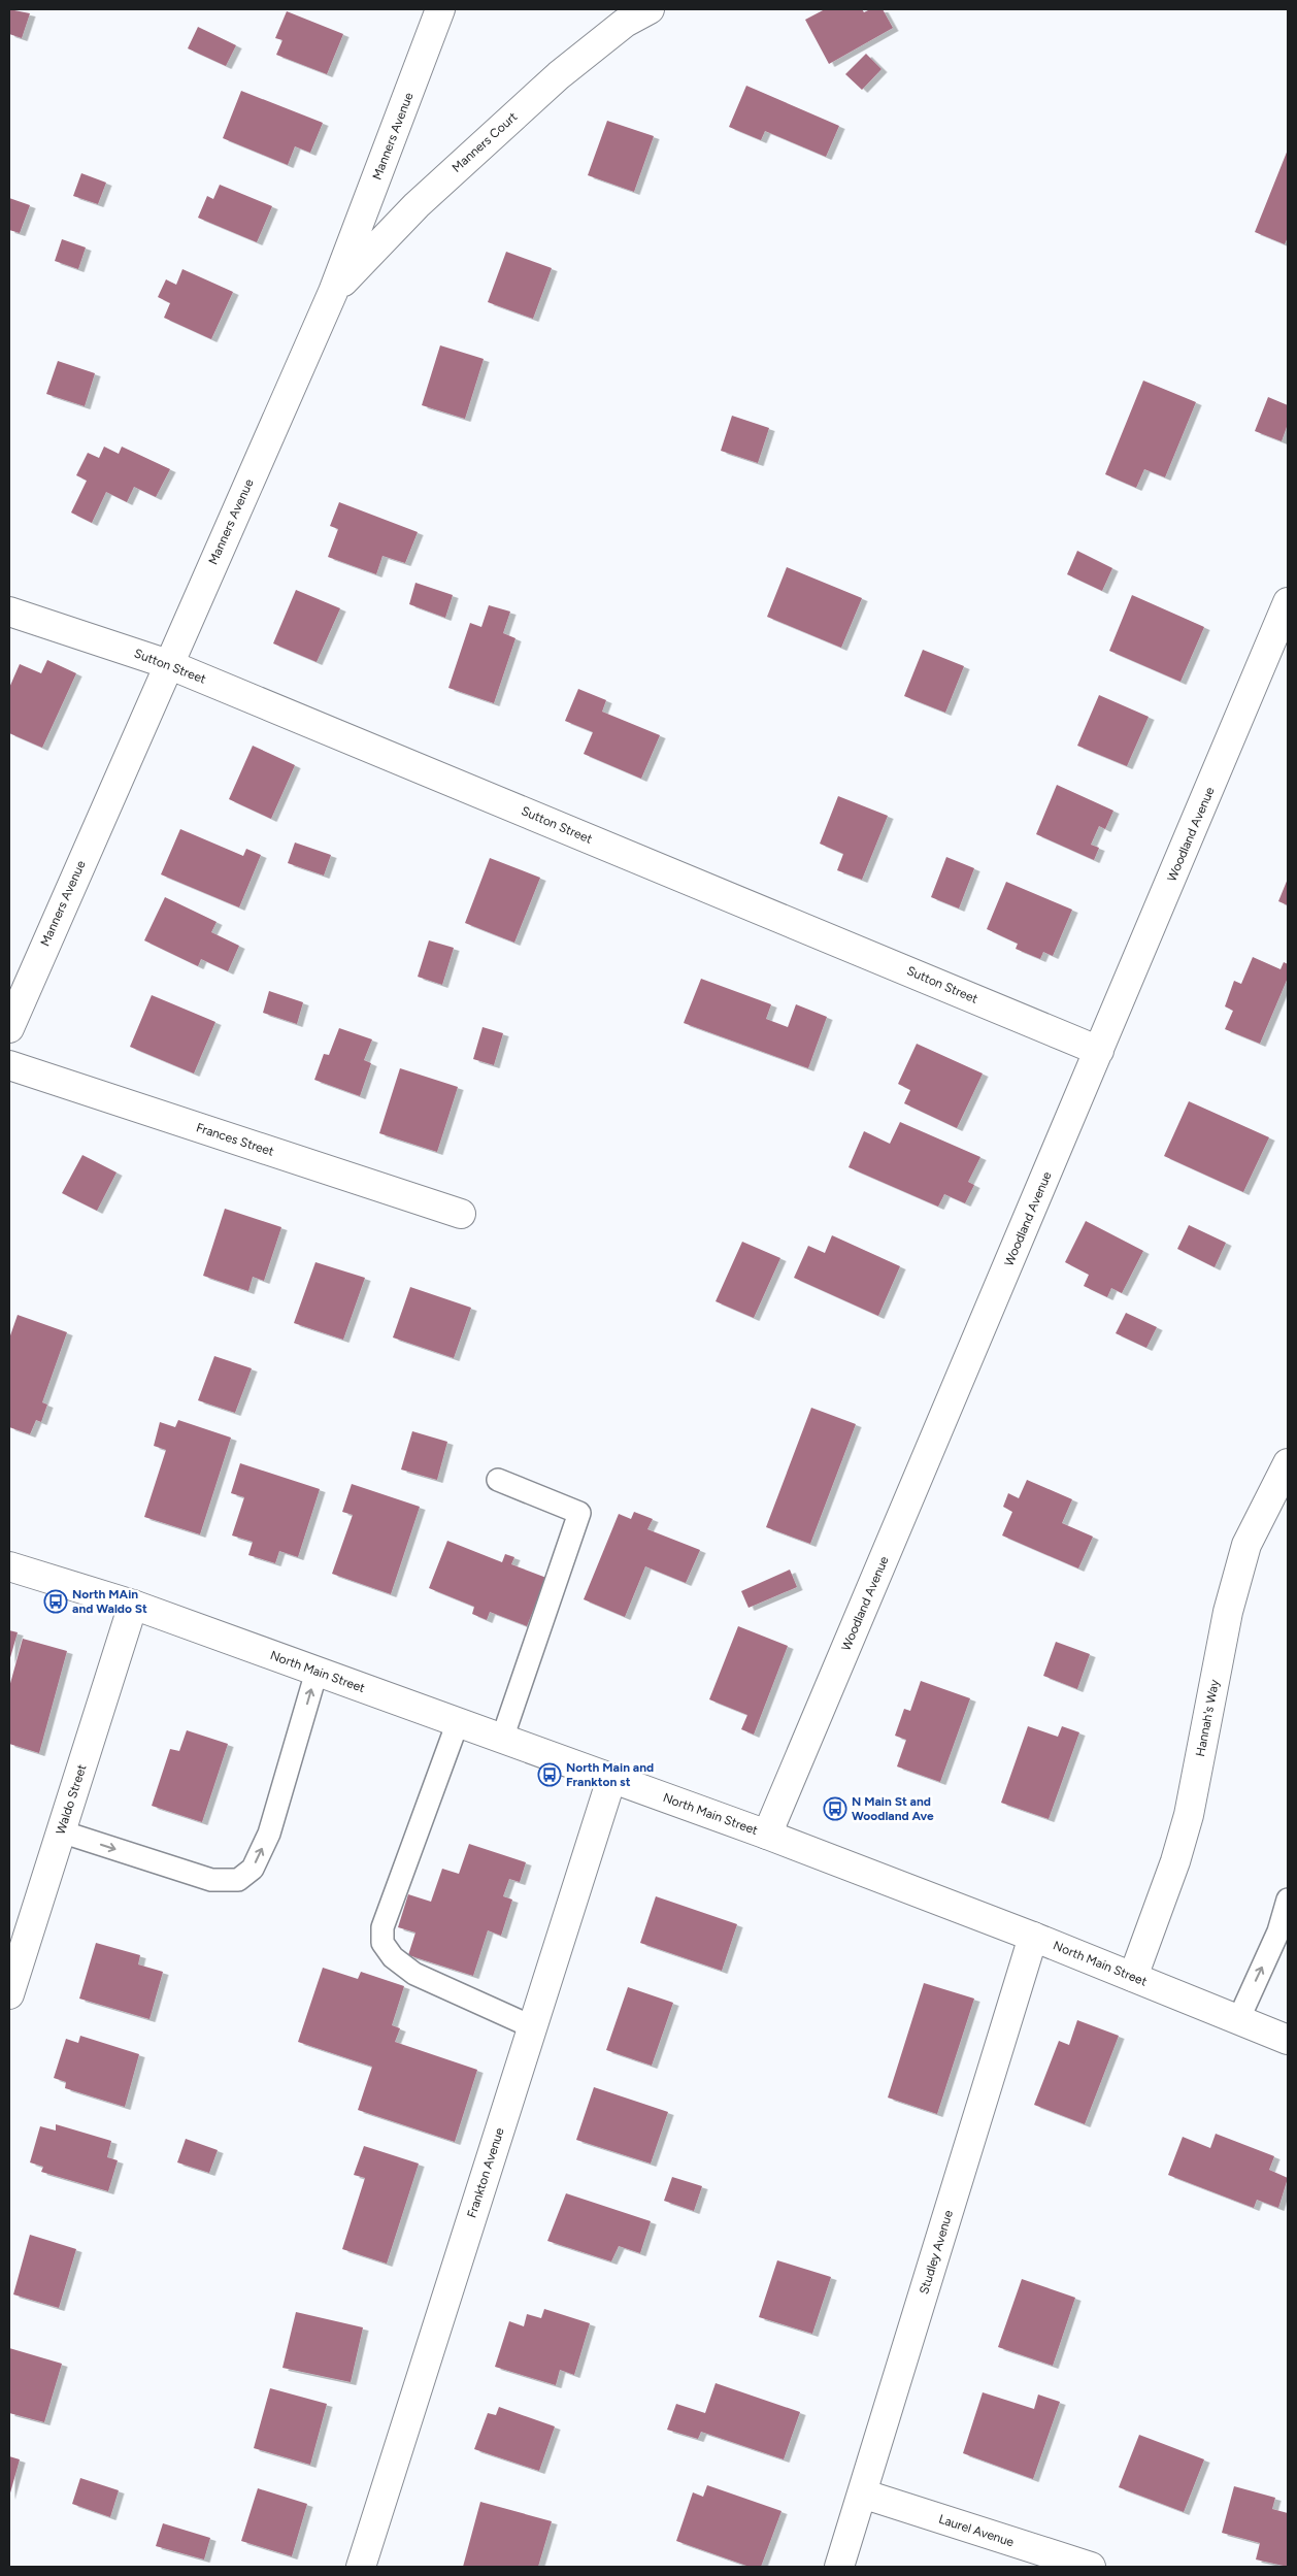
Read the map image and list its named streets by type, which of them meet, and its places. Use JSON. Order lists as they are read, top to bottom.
{
  "streets": {
    "street": [
      "Manners Avenue",
      "Manners Court",
      "Sutton Street",
      "Woodland Avenue",
      "Frances Street",
      "North Main Street",
      "Hannah's Way",
      "Waldo Street",
      "Frankton Avenue",
      "Studley Avenue",
      "Laurel Avenue"
    ]
  },
  "crossings": [
    ["Manners Avenue", "Manners Court"],
    ["Manners Avenue", "Sutton Street"],
    ["Sutton Street", "Woodland Avenue"],
    ["Woodland Avenue", "North Main Street"],
    ["North Main Street", "Hannah's Way"],
    ["North Main Street", "Waldo Street"],
    ["North Main Street", "Frankton Avenue"],
    ["North Main Street", "Studley Avenue"],
    ["Studley Avenue", "Laurel Avenue"]
  ],
  "places": {
    "bus stop": ["North MAin and Waldo St", "North Main and Frankton st", "N Main St and Woodland Ave"]
  }
}
